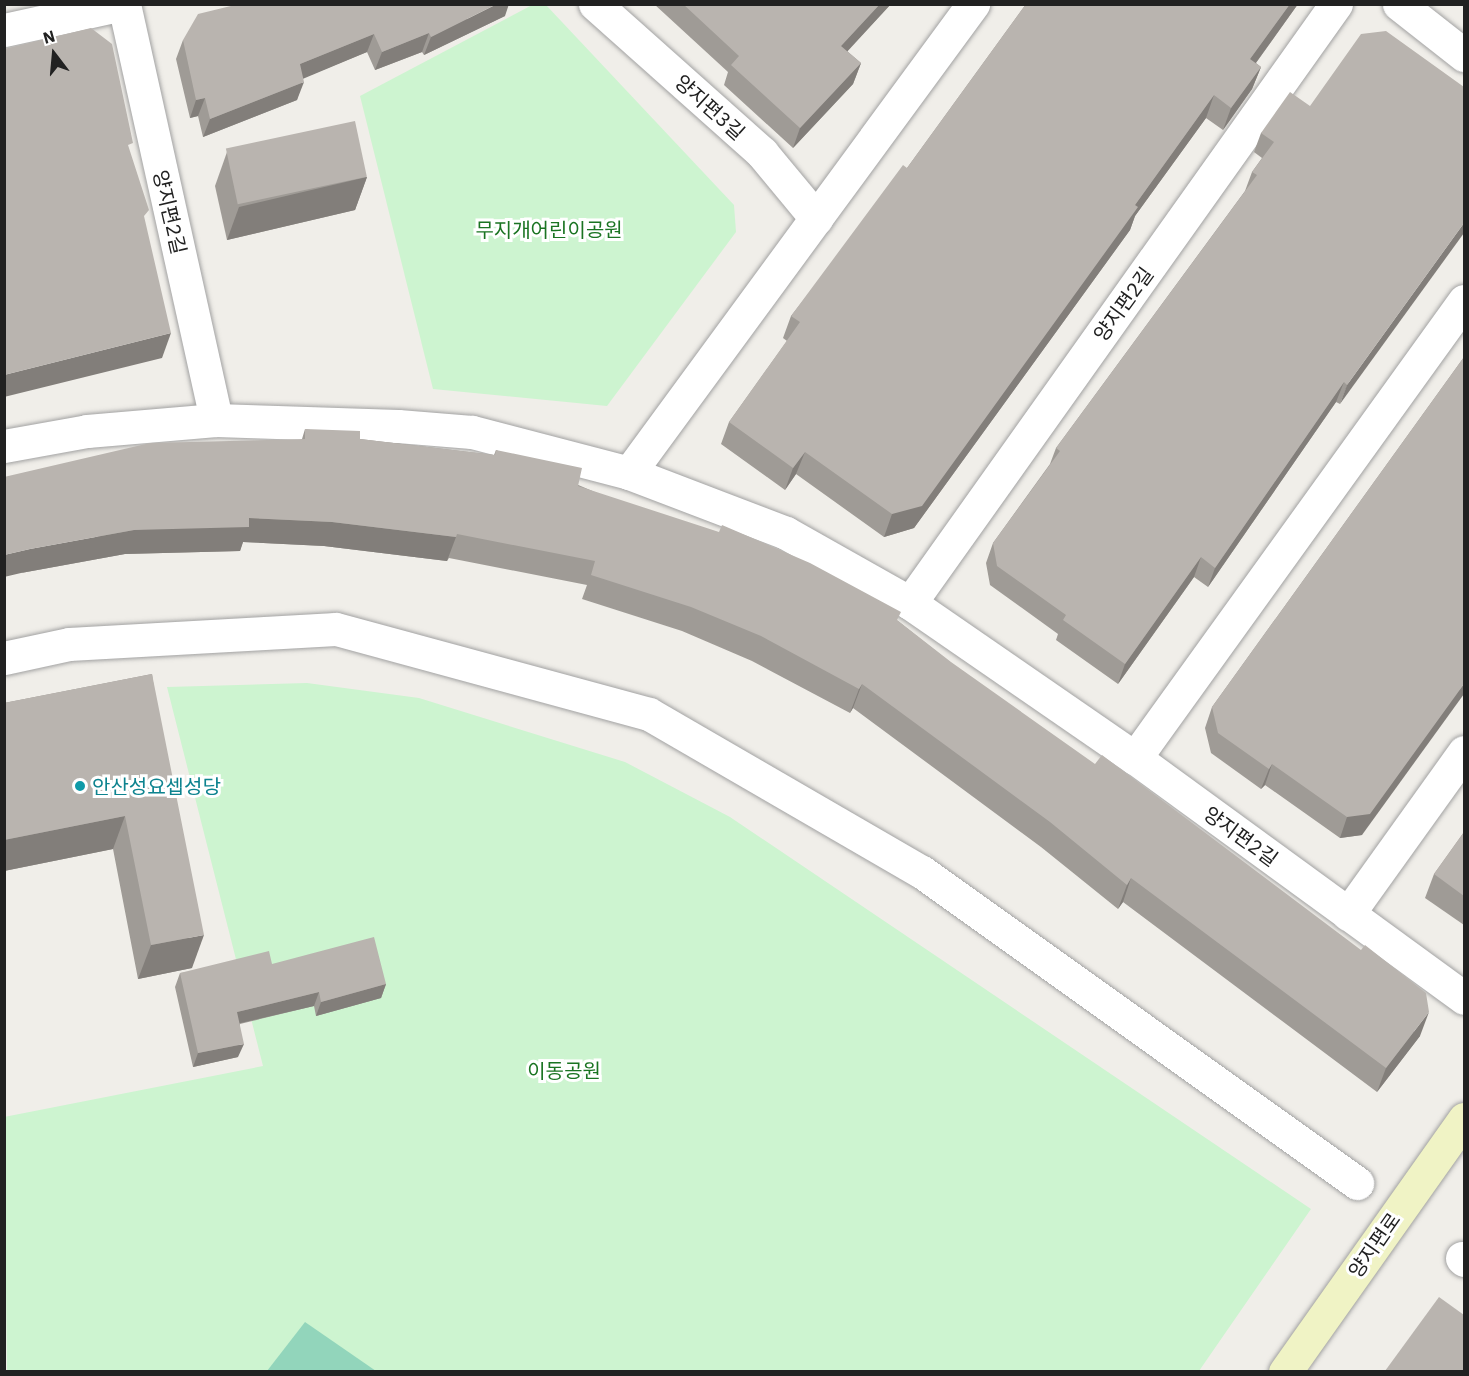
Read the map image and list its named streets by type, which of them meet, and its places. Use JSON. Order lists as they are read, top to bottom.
{
  "streets": {
    "street": ["양지편3길", "양지편2길", "양지편로"]
  },
  "parks": ["무지개어린이공원", "이동공원"],
  "places": ["안산성요셉성당"],
  "north": "top"
}
